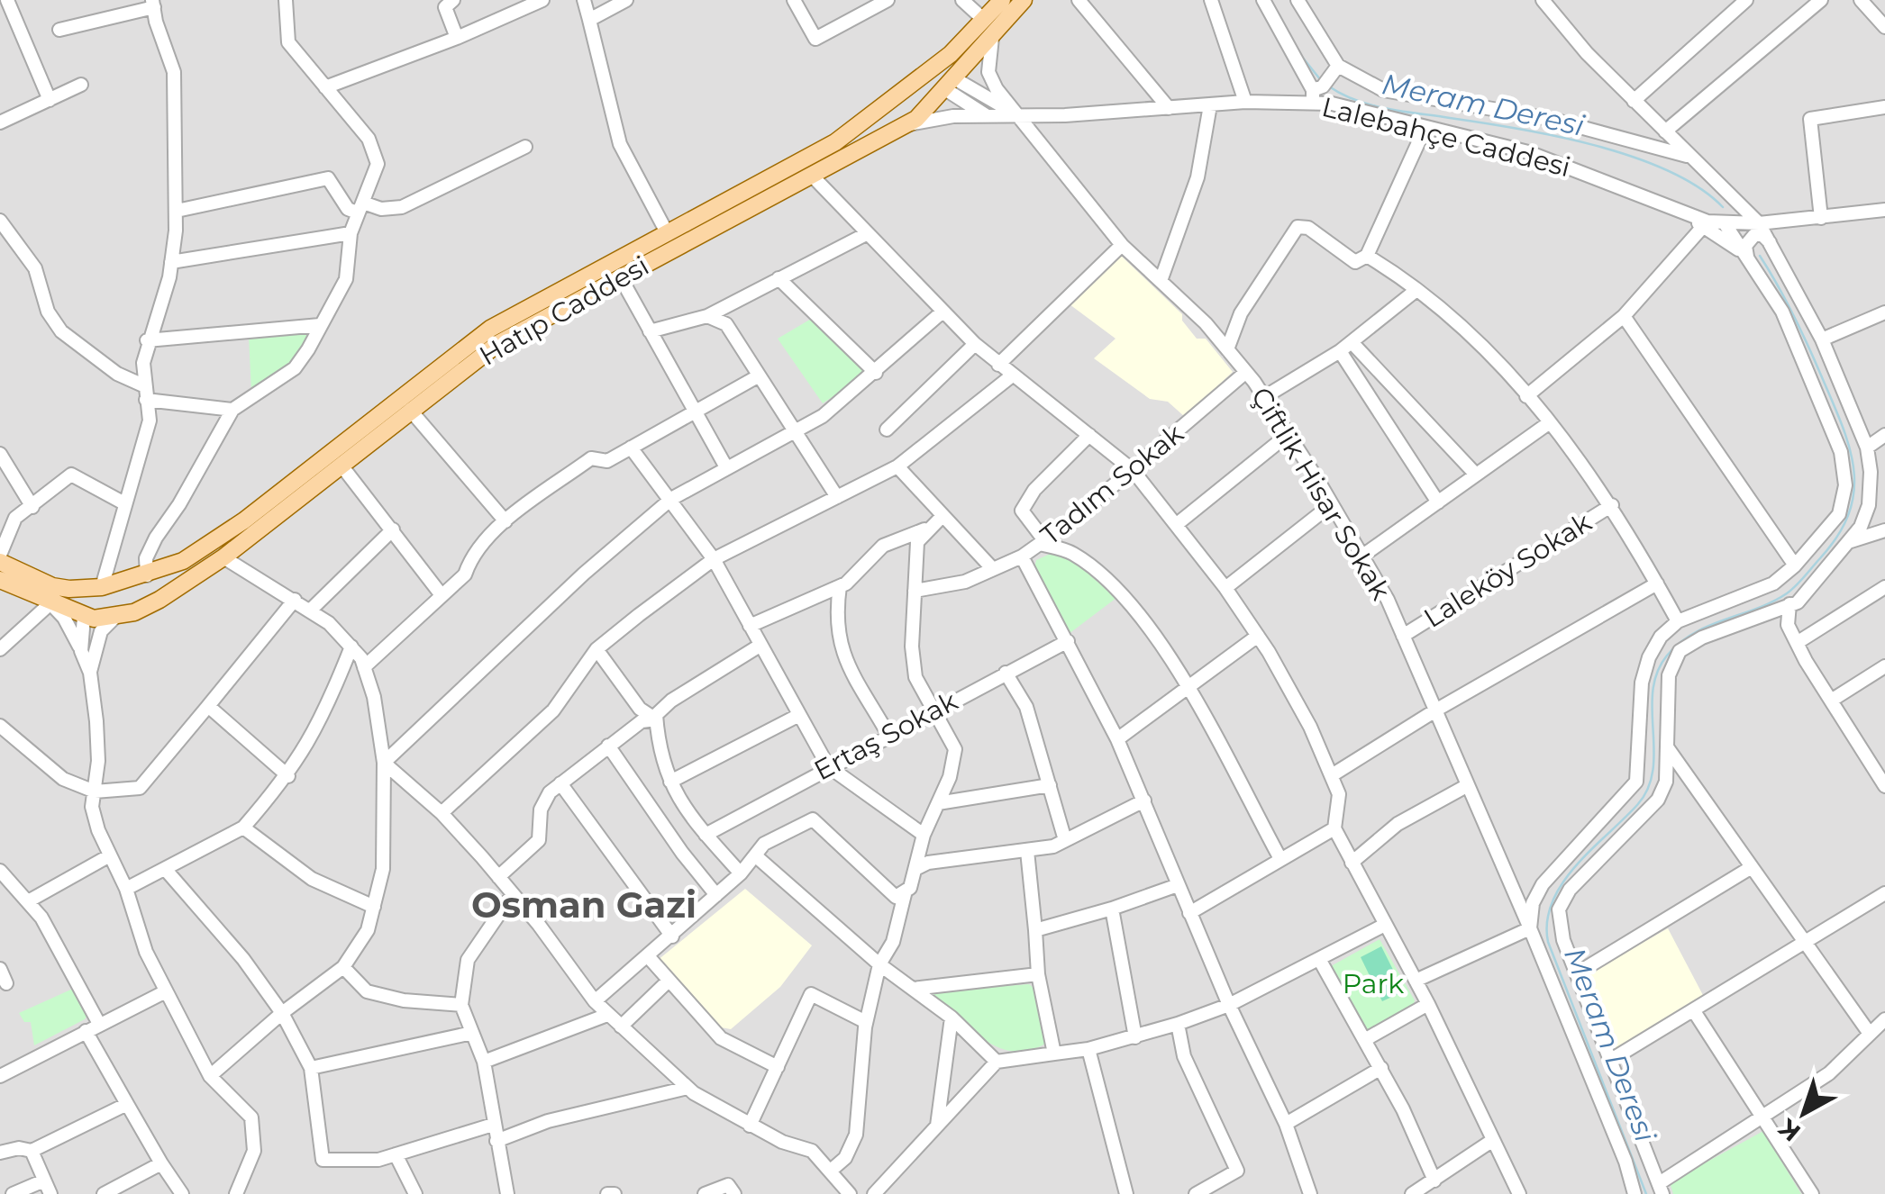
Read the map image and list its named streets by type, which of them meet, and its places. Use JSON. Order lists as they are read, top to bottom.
{
  "streets": {
    "main road": ["Hatıp Caddesi"],
    "street": [
      "Lalebahçe Caddesi",
      "Tadım Sokak",
      "Çiftlik Hisar Sokak",
      "Laleköy Sokak",
      "Ertaş Sokak"
    ]
  },
  "crossings": [
    ["Lalebahçe Caddesi", "Hatıp Caddesi"],
    ["Lalebahçe Caddesi", "Çiftlik Hisar Sokak"],
    ["Hatıp Caddesi", "Çiftlik Hisar Sokak"],
    ["Tadım Sokak", "Çiftlik Hisar Sokak"],
    ["Çiftlik Hisar Sokak", "Laleköy Sokak"]
  ],
  "districts": ["Osman Gazi"],
  "water": ["Meram Deresi"],
  "parks": ["Park"],
  "north": "bottom left"
}
